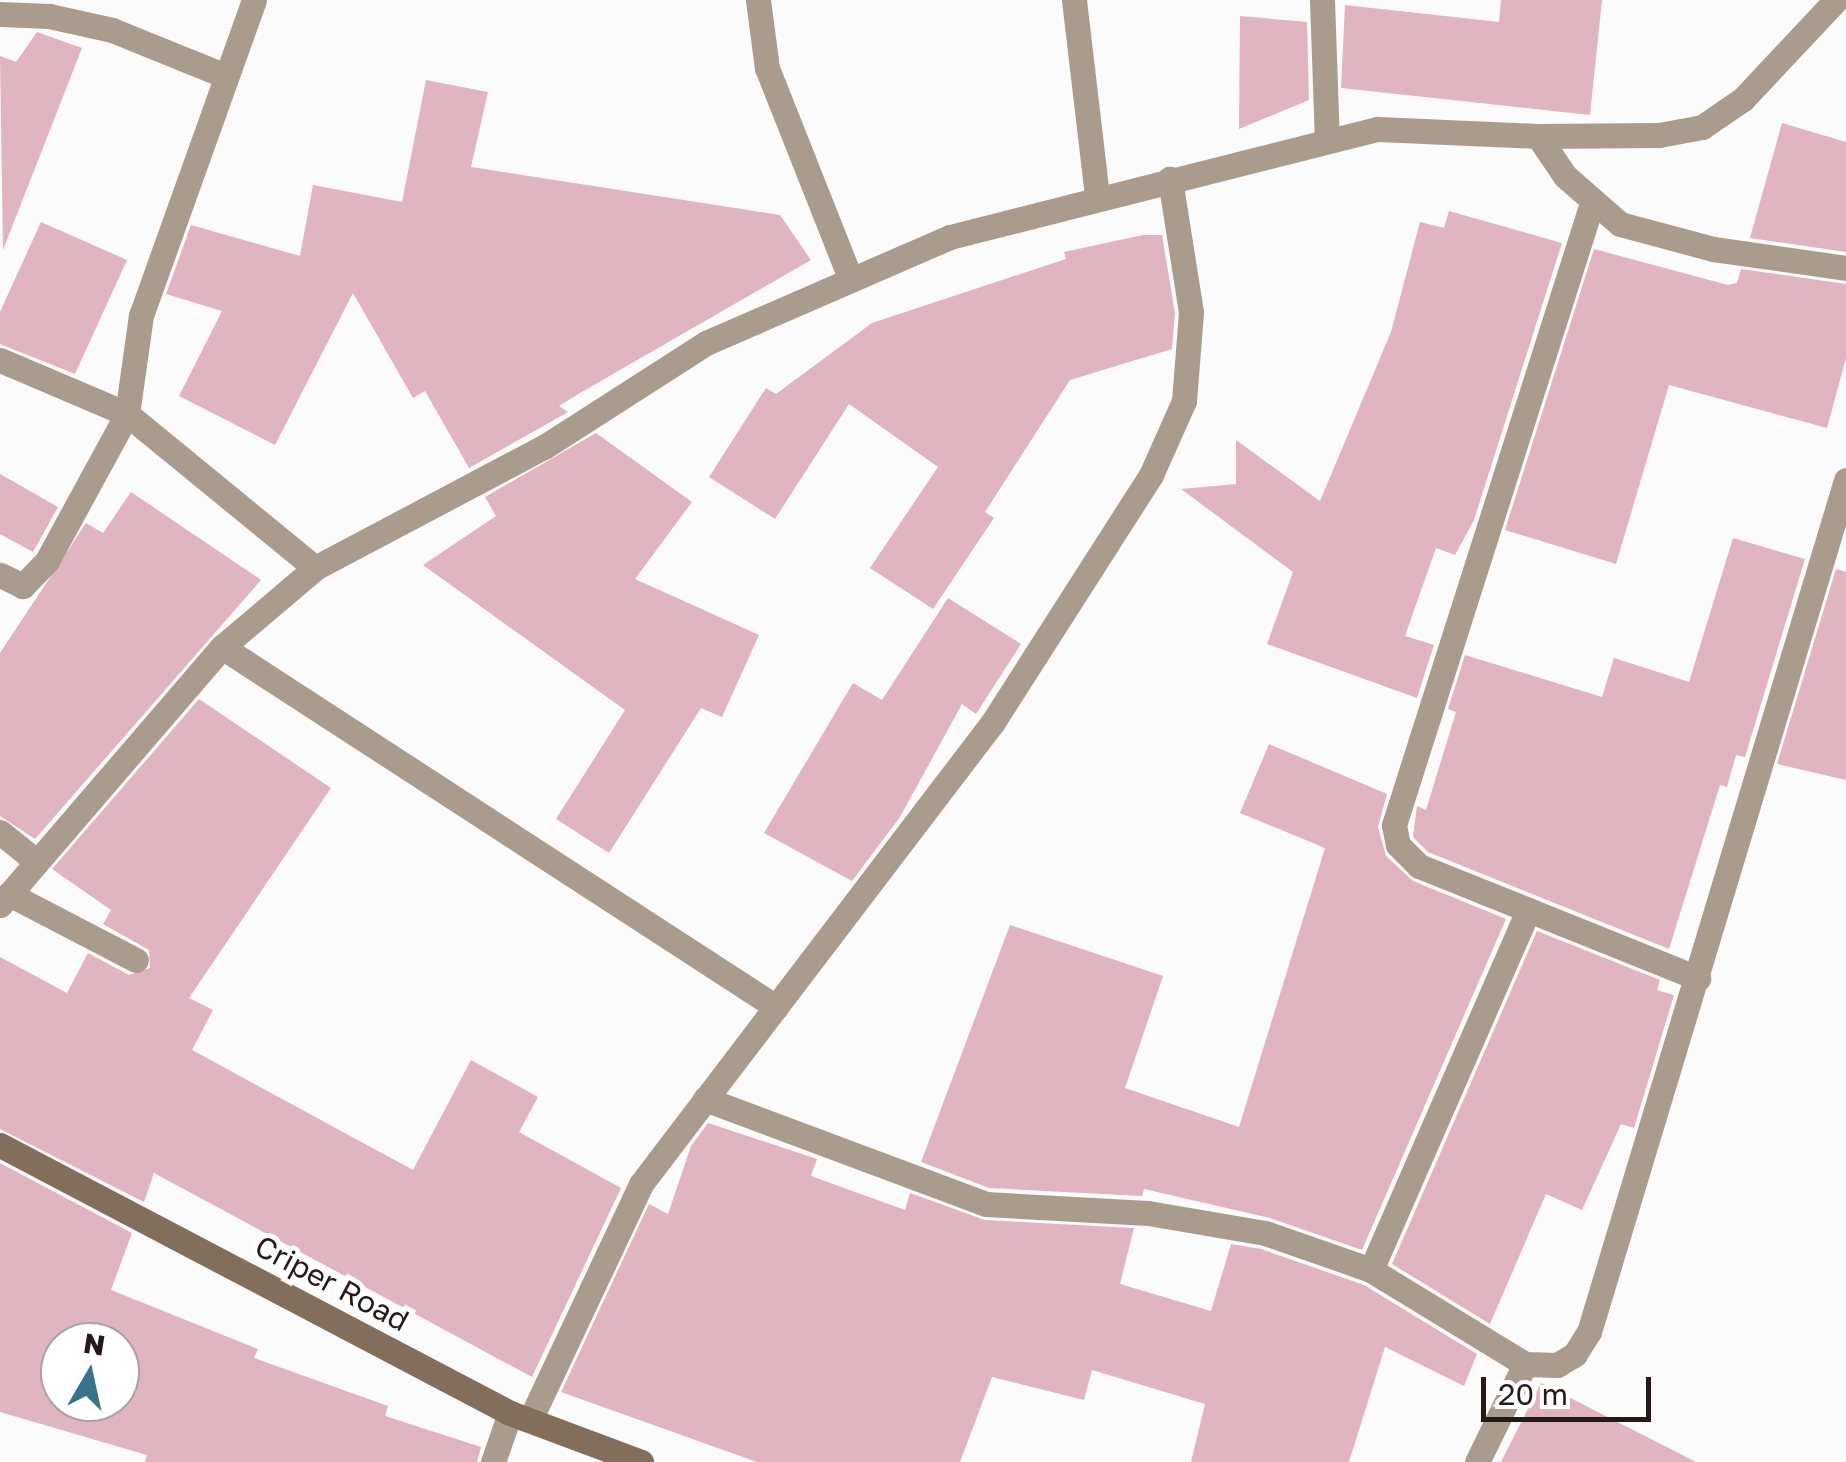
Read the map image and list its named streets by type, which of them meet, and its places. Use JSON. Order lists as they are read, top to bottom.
{
  "streets": {
    "main road": ["Criper Road"]
  },
  "scale_bar": "20 m",
  "north": "top"
}
